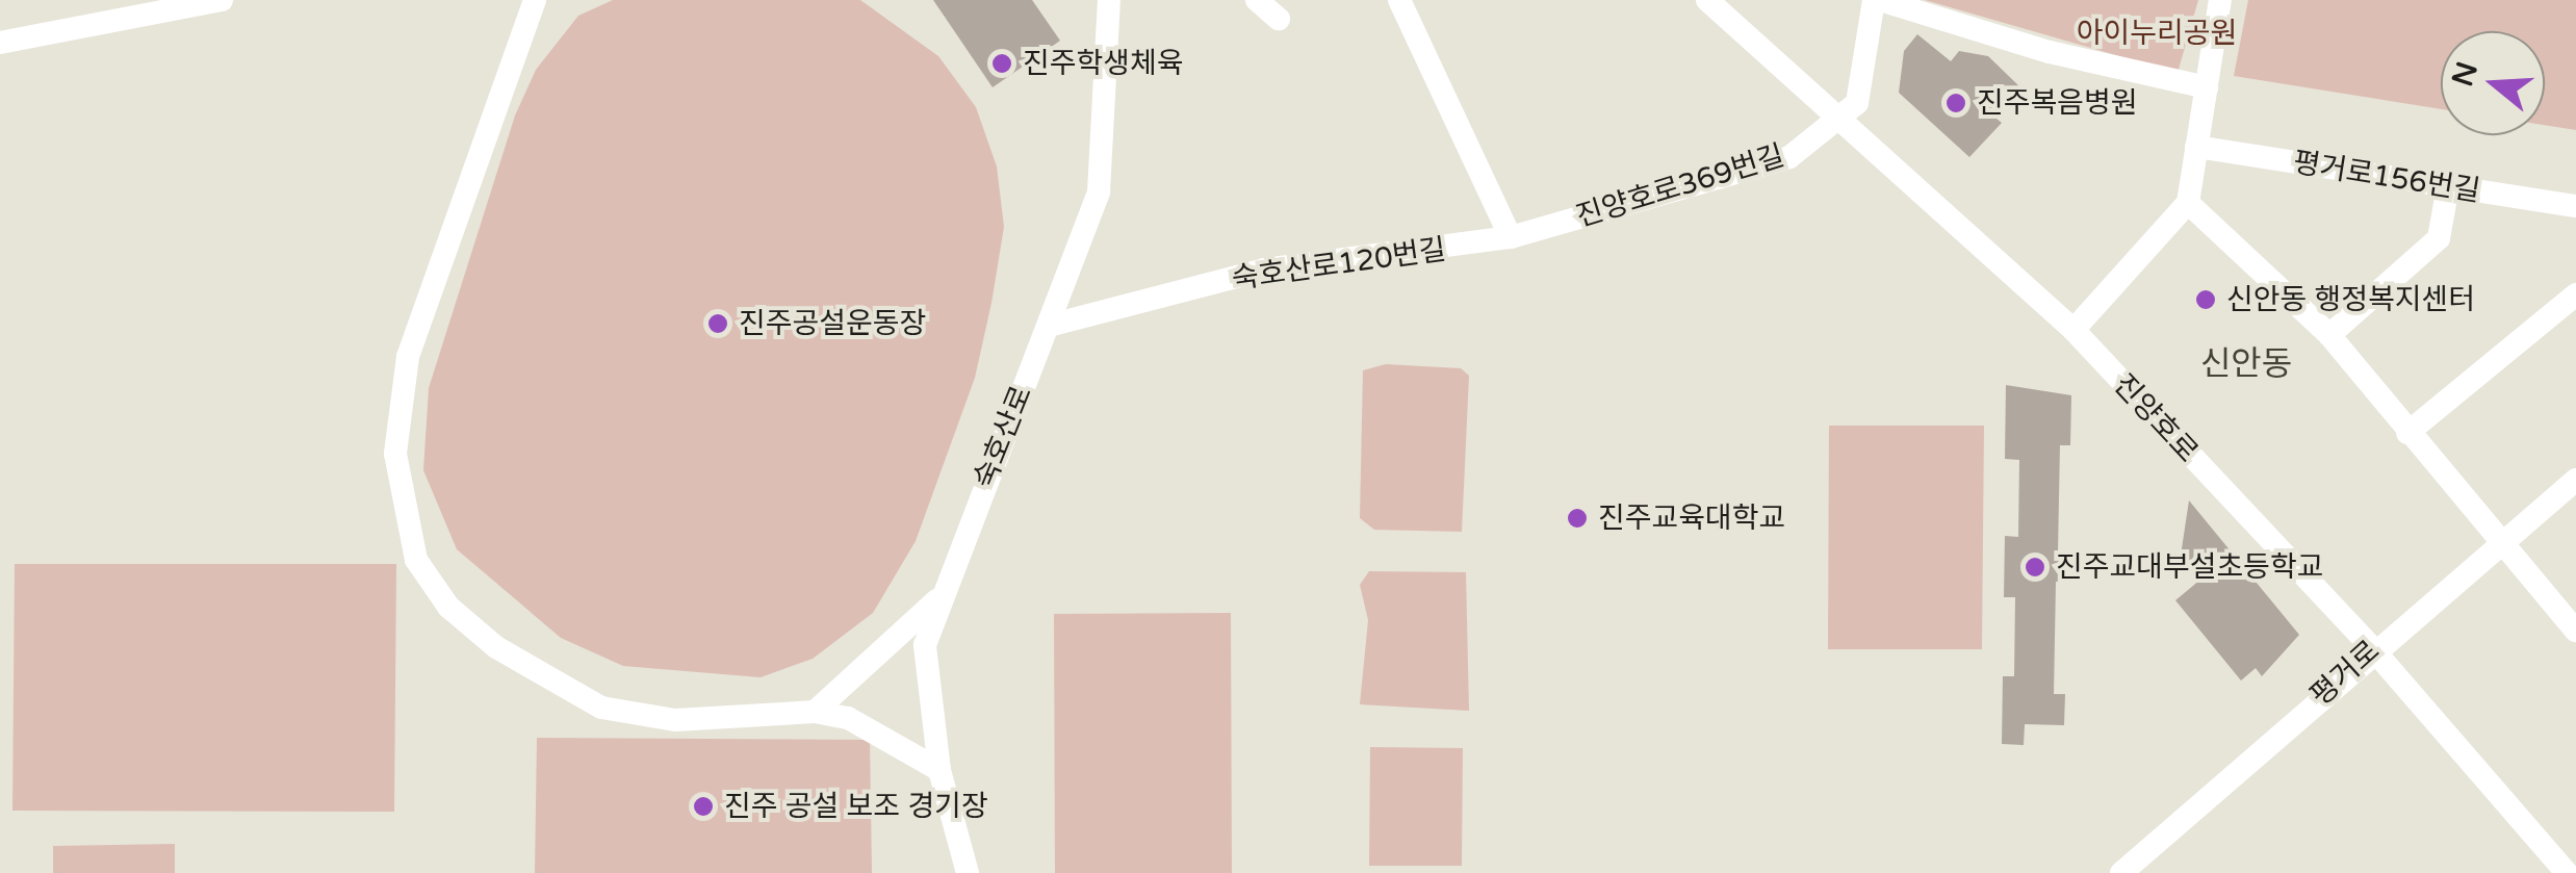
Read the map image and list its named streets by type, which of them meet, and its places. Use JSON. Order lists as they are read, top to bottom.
{
  "streets": {
    "street": [
      "평거로156번길",
      "진양호로369번길",
      "숙호산로120번길",
      "진양호로",
      "숙호산로",
      "평거로"
    ]
  },
  "crossings": [
    ["진양호로369번길", "숙호산로120번길"],
    ["진양호로369번길", "진양호로"],
    ["숙호산로120번길", "숙호산로"],
    ["진양호로", "평거로"]
  ],
  "districts": ["신안동"],
  "parks": ["아이누리공원"],
  "places": [
    "진주학생체육",
    "진주복음병원",
    "신안동 행정복지센터",
    "진주공설운동장",
    "진주교육대학교",
    "진주교대부설초등학교",
    "진주 공설 보조 경기장"
  ],
  "north": "left"
}
